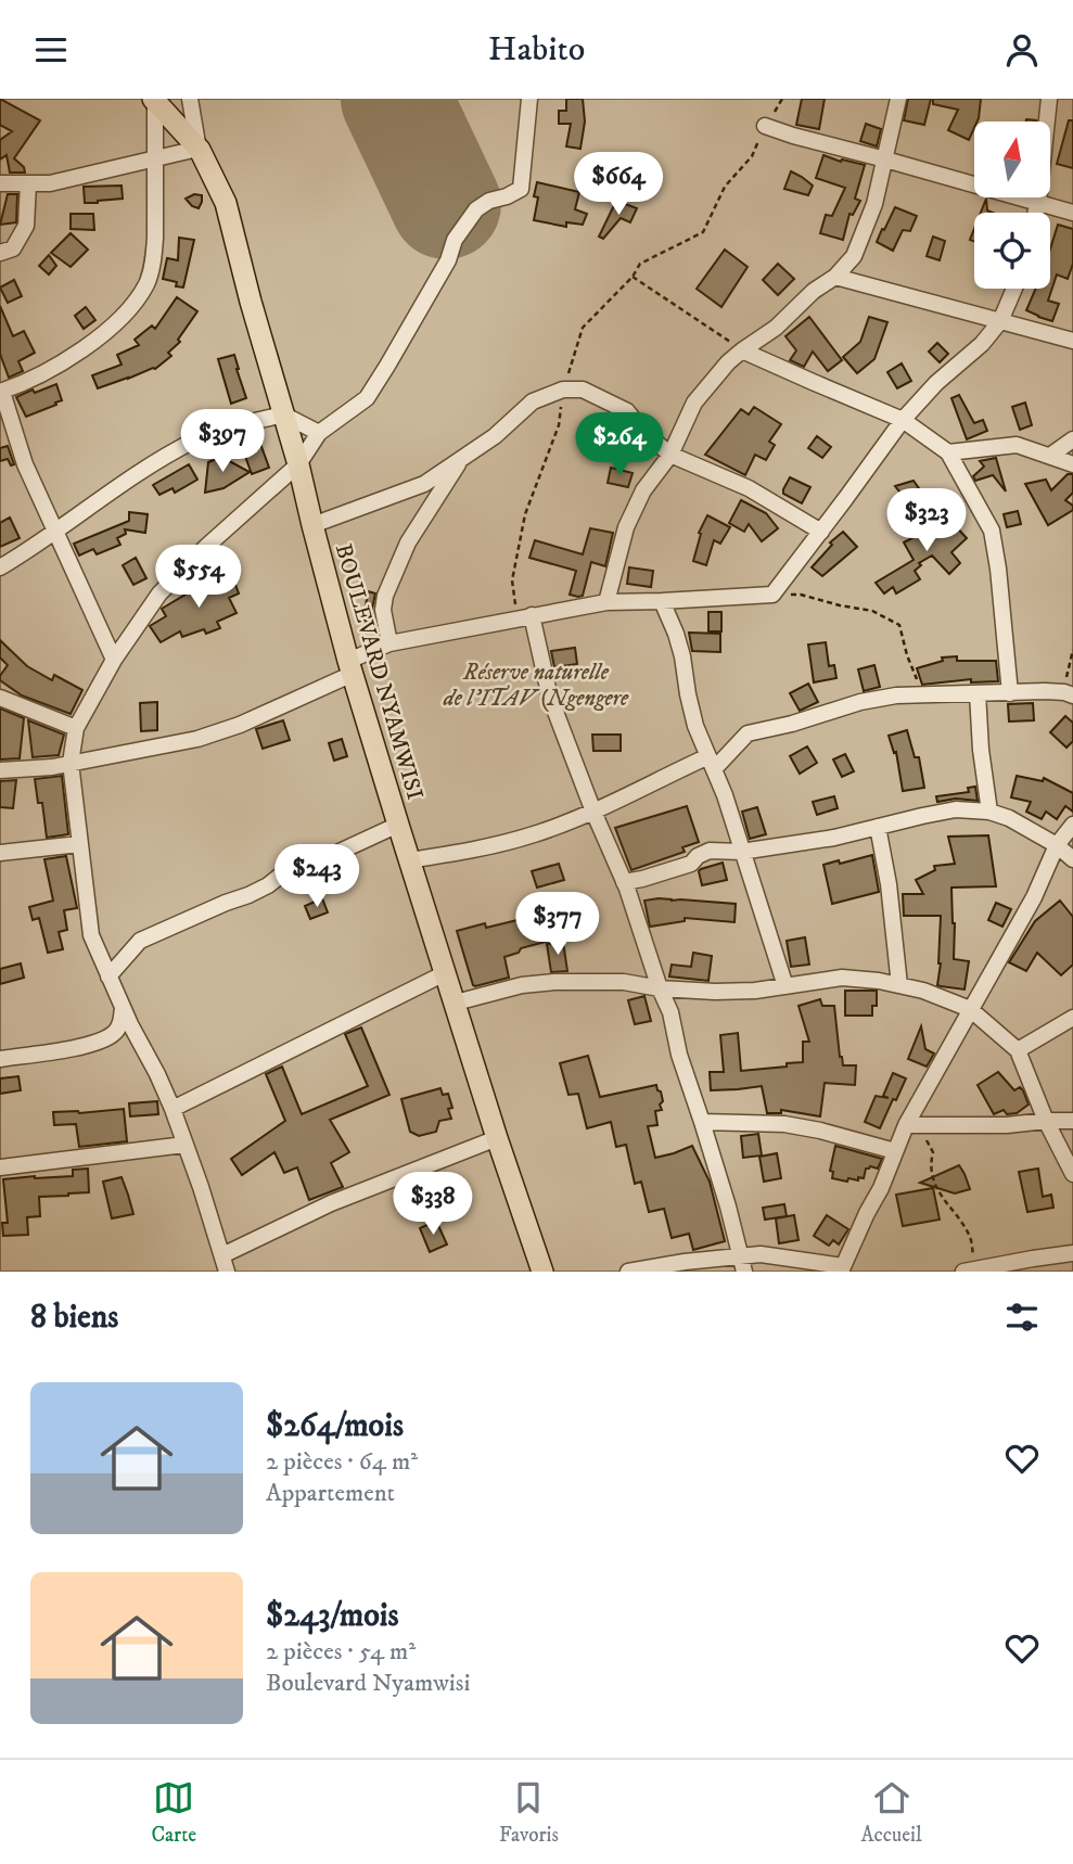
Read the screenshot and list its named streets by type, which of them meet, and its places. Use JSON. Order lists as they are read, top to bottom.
{
  "streets": {
    "main road": ["BOULEVARD NYAMWISI"]
  },
  "parks": ["Réserve naturelle de l'ITAV (Ngengere"],
  "north": "top",
  "page": {
    "header": "Habito",
    "price": [
      "$664",
      "$397",
      "$264",
      "$323",
      "$554",
      "$243",
      "$377",
      "$338"
    ],
    "heading": "8 biens",
    "list": [
      {
        "name": "$264/mois",
        "note": "2 pièces · 64 m² · Appartement"
      },
      {
        "name": "$243/mois",
        "note": "2 pièces · 54 m² · Boulevard Nyamwisi"
      }
    ],
    "tabs": ["Carte", "Favoris", "Accueil"]
  }
}
